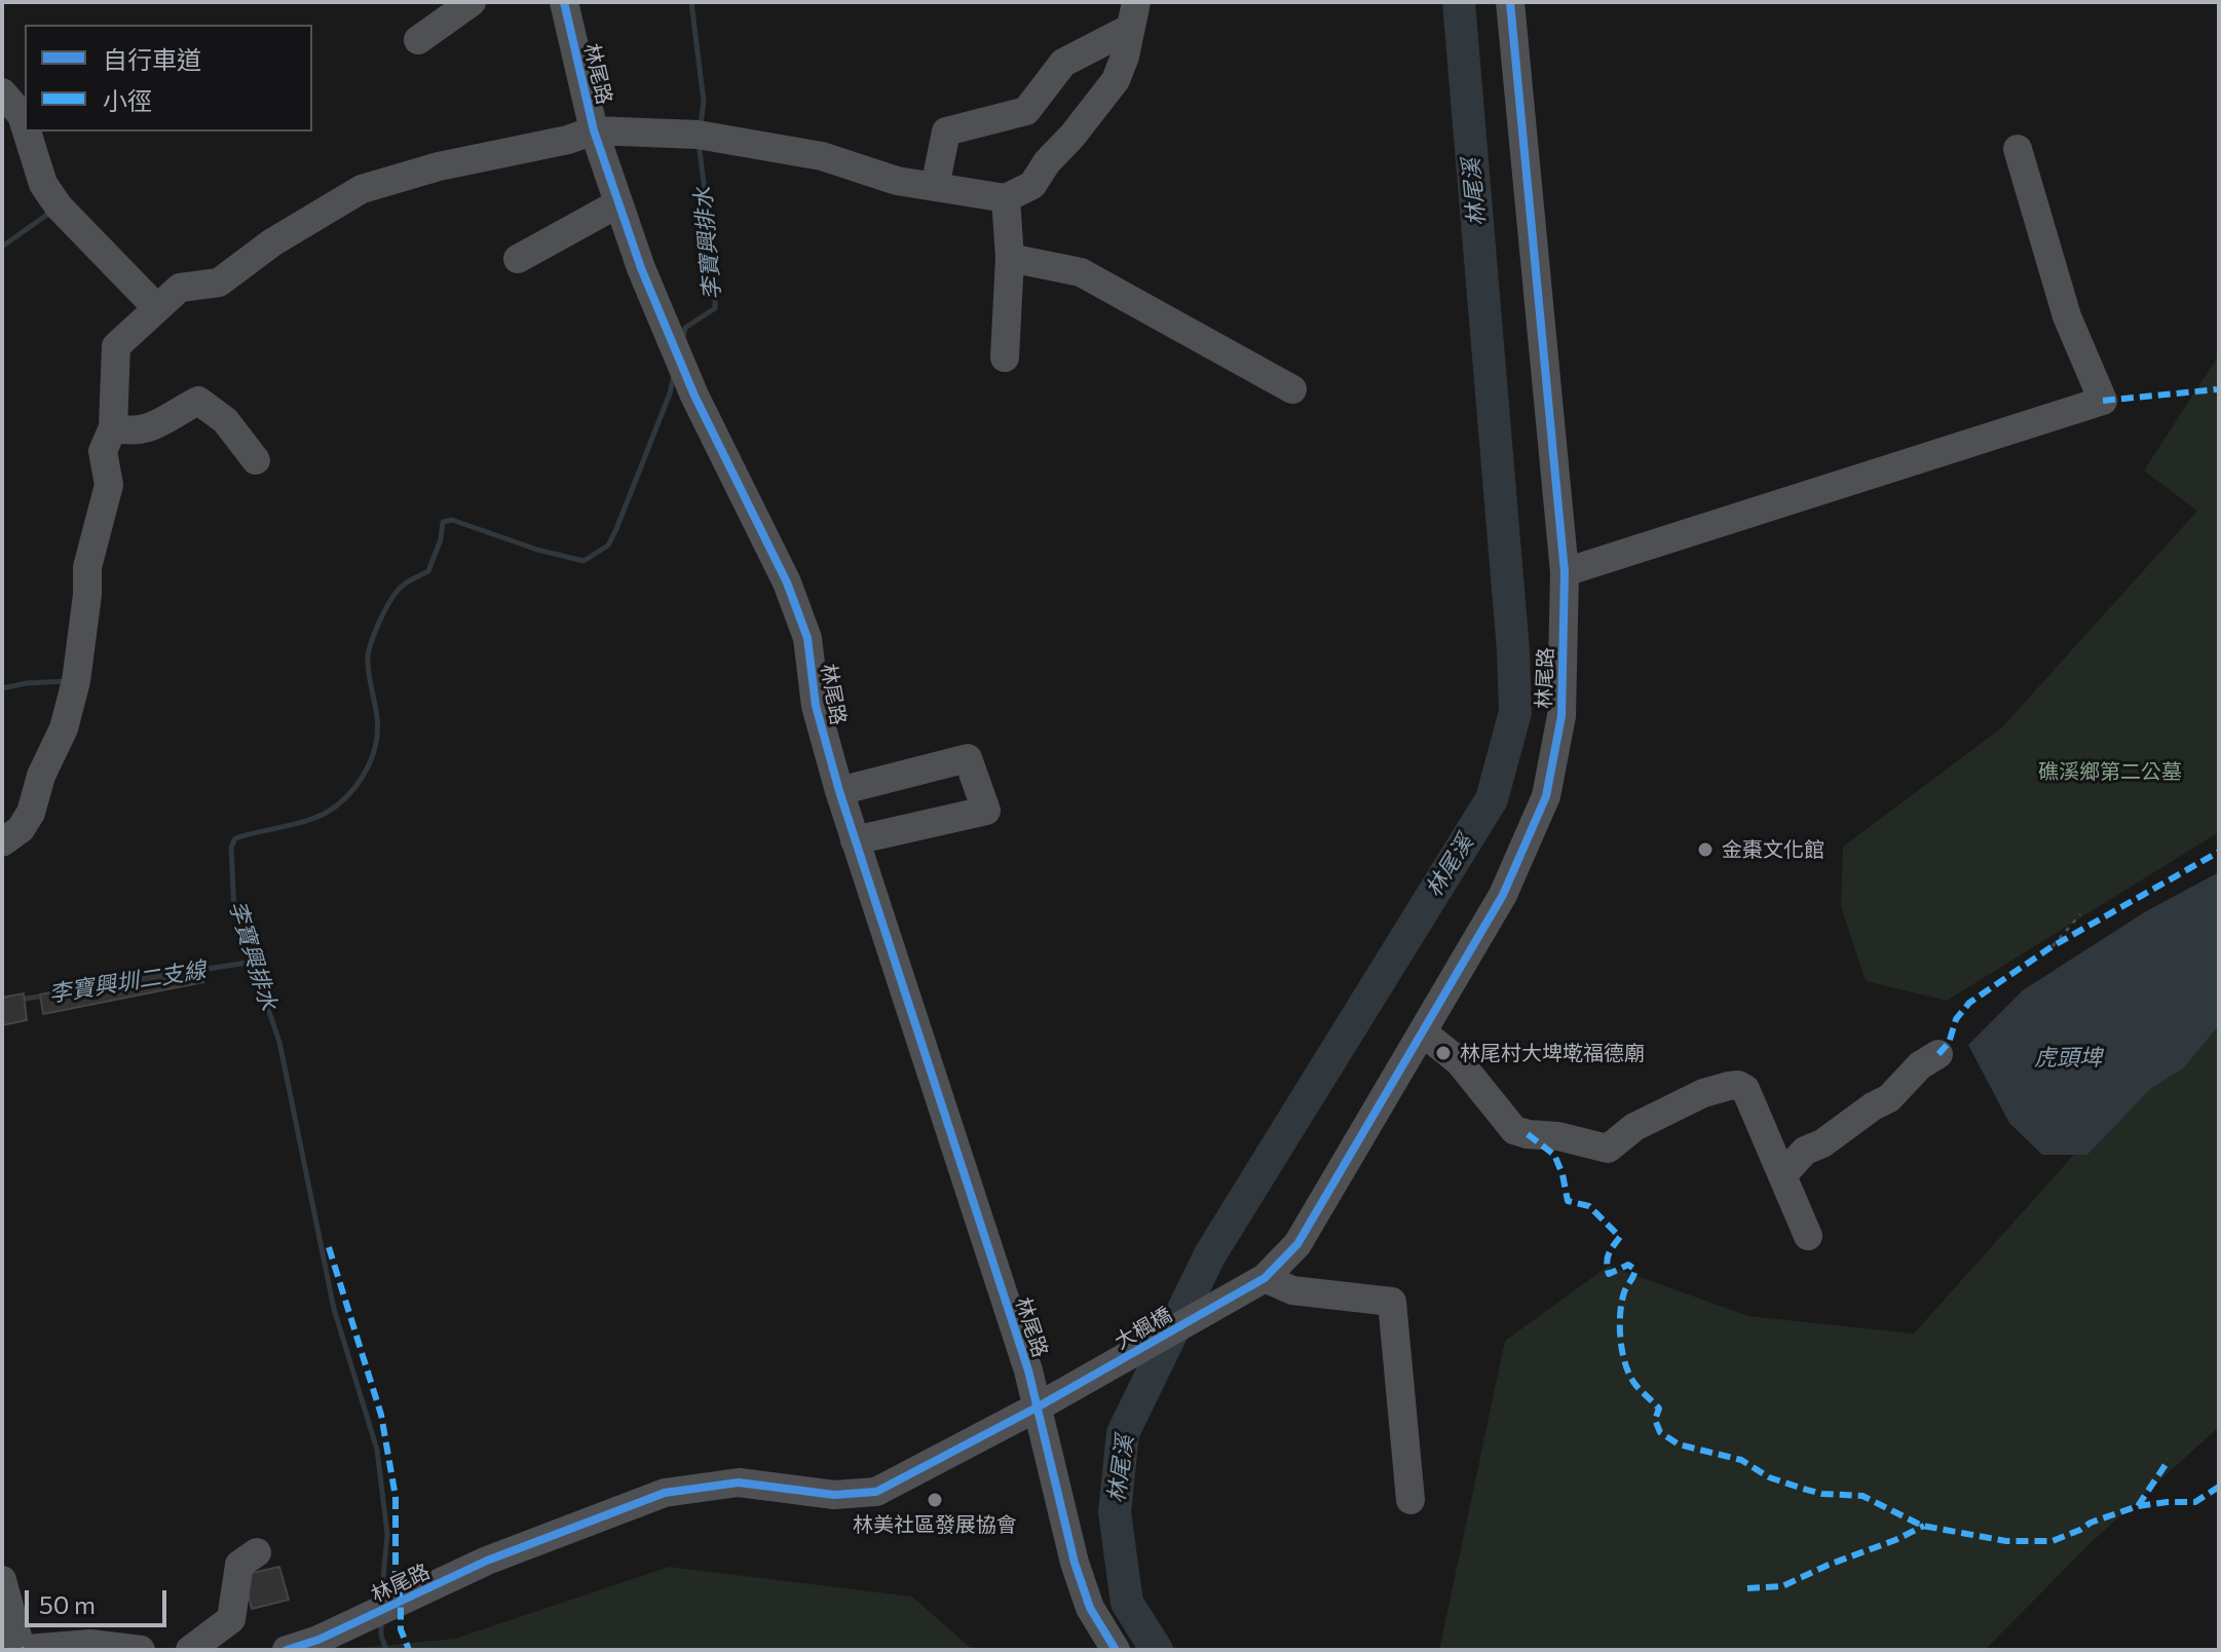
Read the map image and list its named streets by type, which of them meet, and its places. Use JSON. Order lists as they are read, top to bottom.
{
  "streets": {
    "street": ["林尾路", "大楓橋"]
  },
  "crossings": [
    ["林尾路", "大楓橋"]
  ],
  "water": [
    "林尾溪",
    "李寶興排水",
    "李寶興圳二支線",
    "虎頭埤"
  ],
  "parks": ["礁溪鄉第二公墓"],
  "places": ["金棗文化館", "林尾村大埤墘福德廟", "林美社區發展協會"],
  "legend": ["自行車道", "小徑"],
  "scale_bar": "50 m"
}
